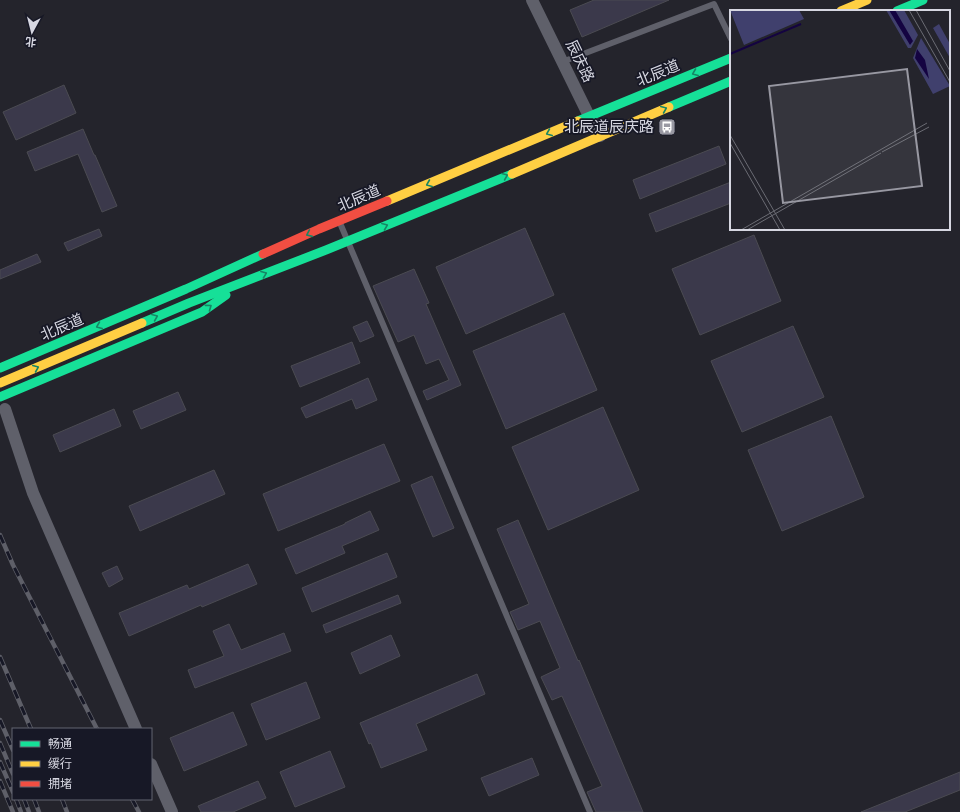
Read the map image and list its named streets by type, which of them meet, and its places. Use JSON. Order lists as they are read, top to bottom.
{
  "streets": {
    "main road": ["北辰道"],
    "street": ["辰庆路"]
  },
  "crossings": [
    ["辰庆路", "北辰道"]
  ],
  "places": {
    "bus stop": ["北辰道辰庆路"]
  },
  "legend": ["畅通", "缓行", "拥堵"],
  "north": "bottom"
}
